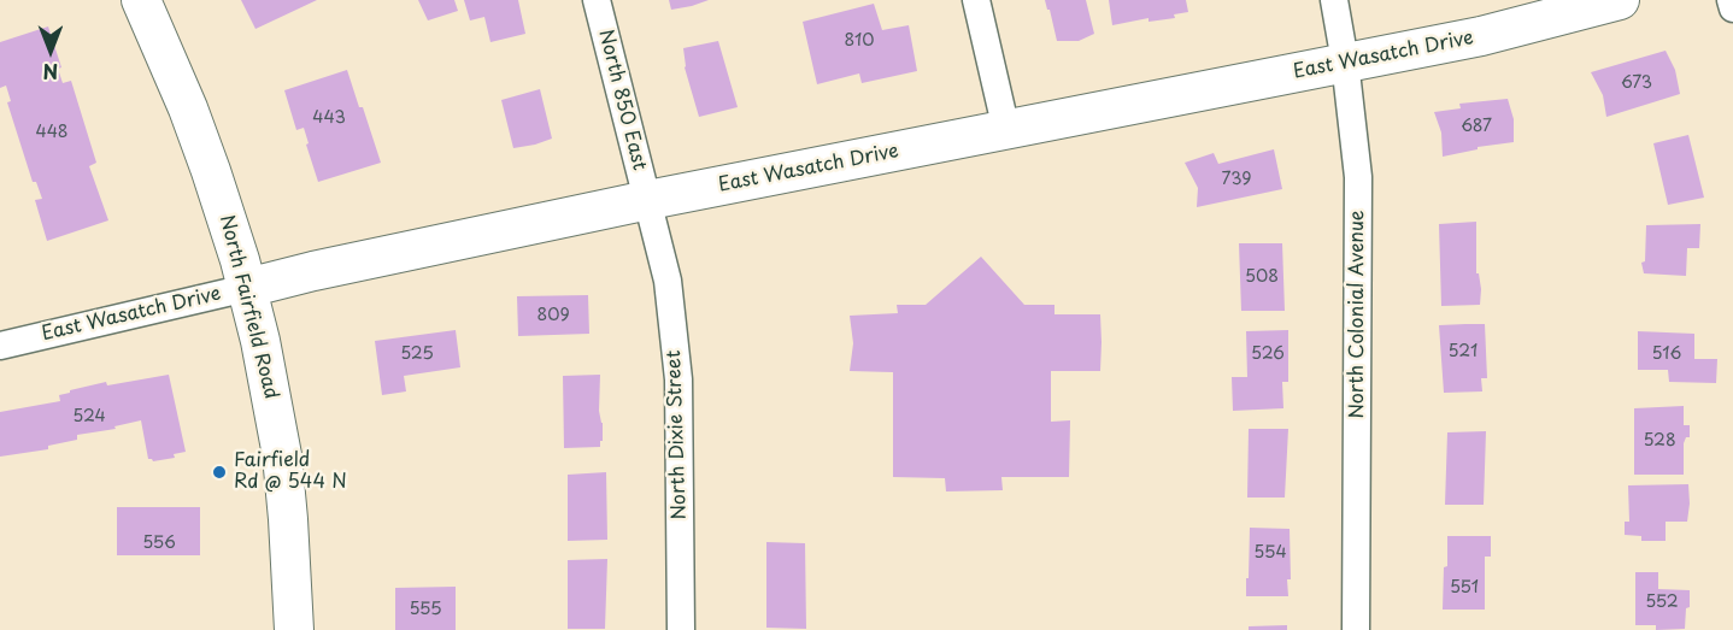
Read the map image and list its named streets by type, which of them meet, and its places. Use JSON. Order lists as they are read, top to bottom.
{
  "streets": {
    "street": [
      "East Wasatch Drive",
      "North 850 East",
      "North Fairfield Road",
      "North Colonial Avenue",
      "North Dixie Street"
    ]
  },
  "crossings": [
    ["East Wasatch Drive", "North 850 East"],
    ["East Wasatch Drive", "North Fairfield Road"],
    ["East Wasatch Drive", "North Colonial Avenue"],
    ["East Wasatch Drive", "North Dixie Street"],
    ["North 850 East", "North Dixie Street"]
  ],
  "places": ["Fairfield Rd @ 544 N"],
  "house_numbers": [
    "810",
    "673",
    "443",
    "687",
    "448",
    "739",
    "508",
    "809",
    "521",
    "525",
    "526",
    "516",
    "524",
    "528",
    "556",
    "554",
    "551",
    "552",
    "555"
  ],
  "north": "bottom"
}
